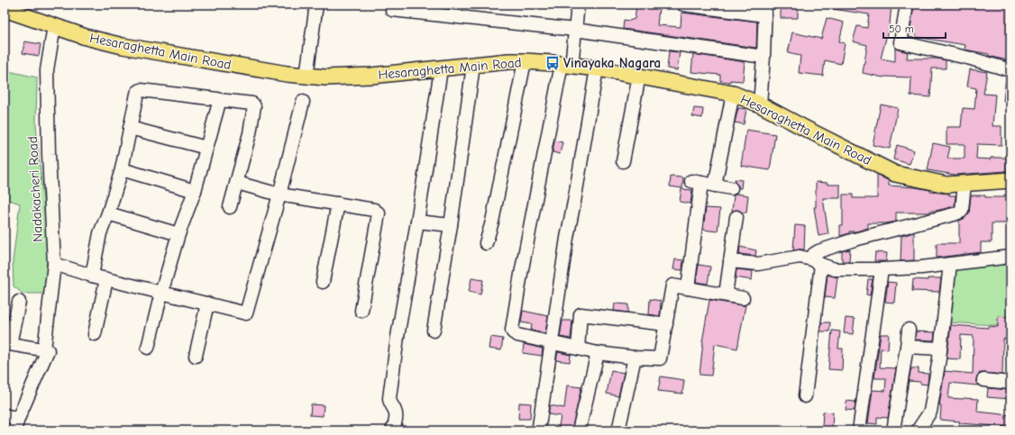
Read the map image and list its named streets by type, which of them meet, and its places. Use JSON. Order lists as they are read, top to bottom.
{
  "streets": {
    "main road": ["Hesaraghetta Main Road"],
    "street": ["Nadakacheri Road"]
  },
  "crossings": [
    ["Hesaraghetta Main Road", "Nadakacheri Road"]
  ],
  "places": {
    "bus stop": ["Vinayaka Nagara"]
  },
  "scale_bar": "50 m"
}
